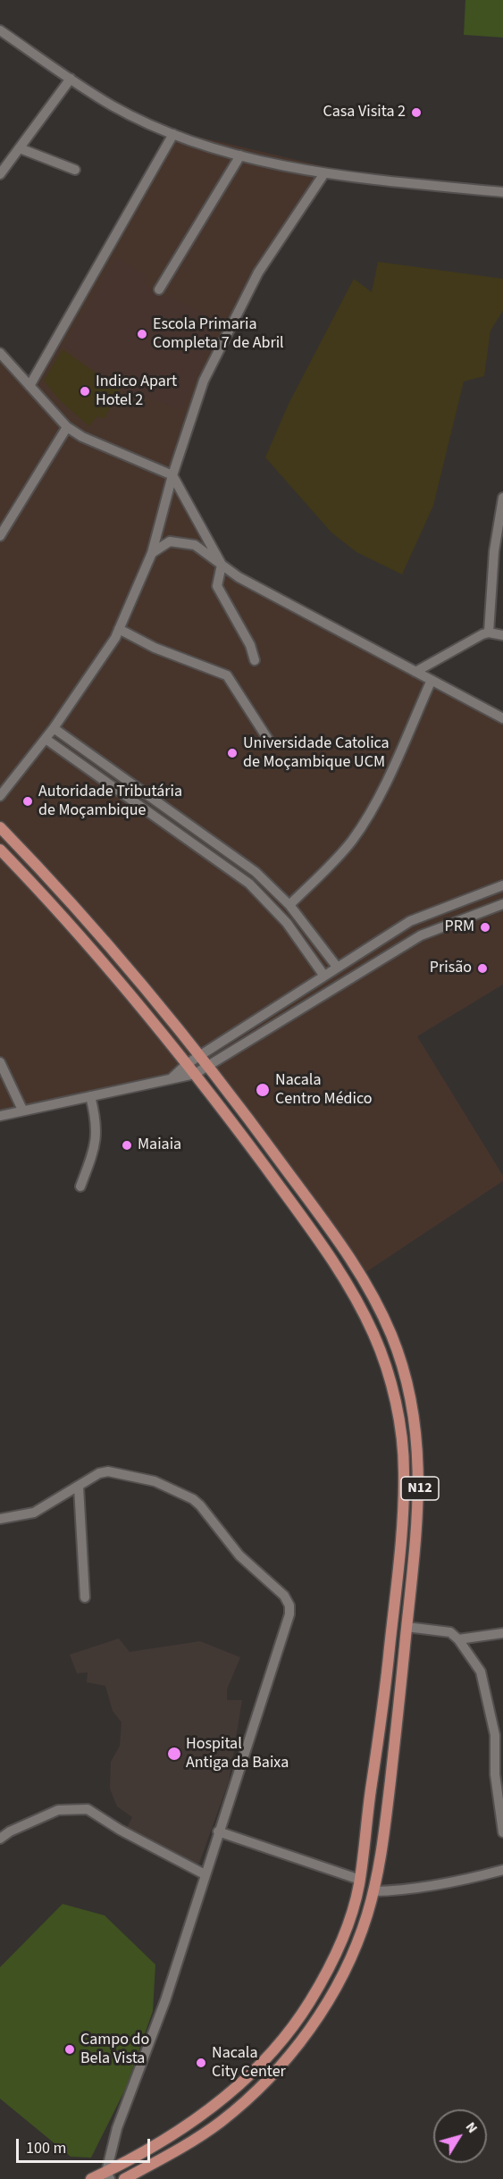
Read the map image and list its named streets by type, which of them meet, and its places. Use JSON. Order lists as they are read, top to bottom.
{
  "streets": {
    "main road": ["N12"]
  },
  "places": [
    "Casa Visita 2",
    "Escola Primaria Completa 7 de Abril",
    "Indico Apart Hotel 2",
    "Universidade Catolica de Moçambique UCM",
    "Autoridade Tributária de Moçambique",
    "PRM",
    "Prisão",
    "Nacala Centro Médico",
    "Maiaia",
    "Hospital Antiga da Baixa",
    "Campo do Bela Vista",
    "Nacala City Center"
  ],
  "scale_bar": "100 m",
  "north": "top right"
}
